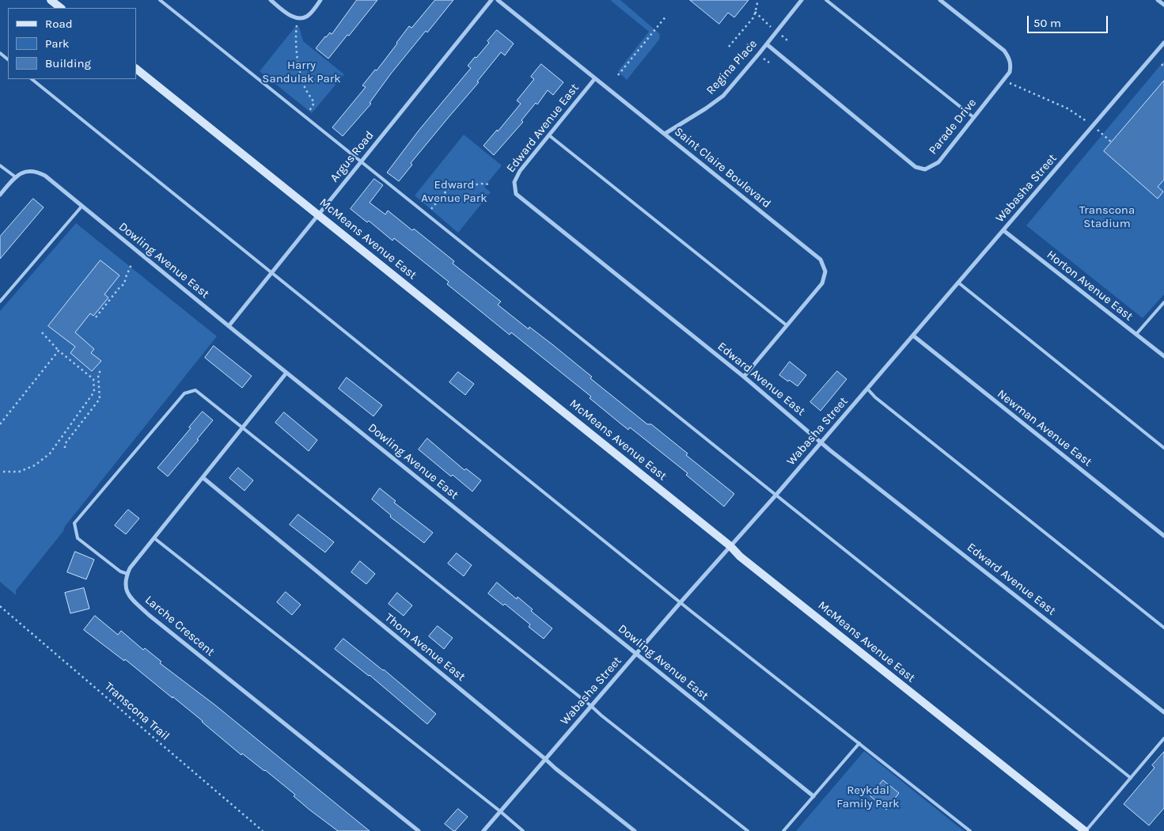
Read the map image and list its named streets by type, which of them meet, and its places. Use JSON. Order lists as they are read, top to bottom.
{
  "streets": {
    "street": [
      "Regina Place",
      "Parade Drive",
      "Edward Avenue East",
      "Argus Road",
      "Saint Claire Boulevard",
      "Wabasha Street",
      "McMeans Avenue East",
      "Dowling Avenue East",
      "Horton Avenue East",
      "Newman Avenue East",
      "Larche Crescent",
      "Thom Avenue East"
    ],
    "path": ["Transcona Trail"]
  },
  "crossings": [
    ["Regina Place", "Parade Drive"],
    ["Regina Place", "Saint Claire Boulevard"],
    ["Edward Avenue East", "Saint Claire Boulevard"],
    ["Edward Avenue East", "Wabasha Street"],
    ["Argus Road", "McMeans Avenue East"],
    ["Argus Road", "Dowling Avenue East"],
    ["Wabasha Street", "McMeans Avenue East"],
    ["Wabasha Street", "Dowling Avenue East"],
    ["Wabasha Street", "Horton Avenue East"],
    ["Wabasha Street", "Newman Avenue East"],
    ["Wabasha Street", "Thom Avenue East"]
  ],
  "parks": [
    "Harry Sandulak Park",
    "Edward Avenue Park",
    "Transcona Stadium",
    "Reykdal Family Park"
  ],
  "legend": ["Road", "Park", "Building"],
  "scale_bar": "50 m"
}
